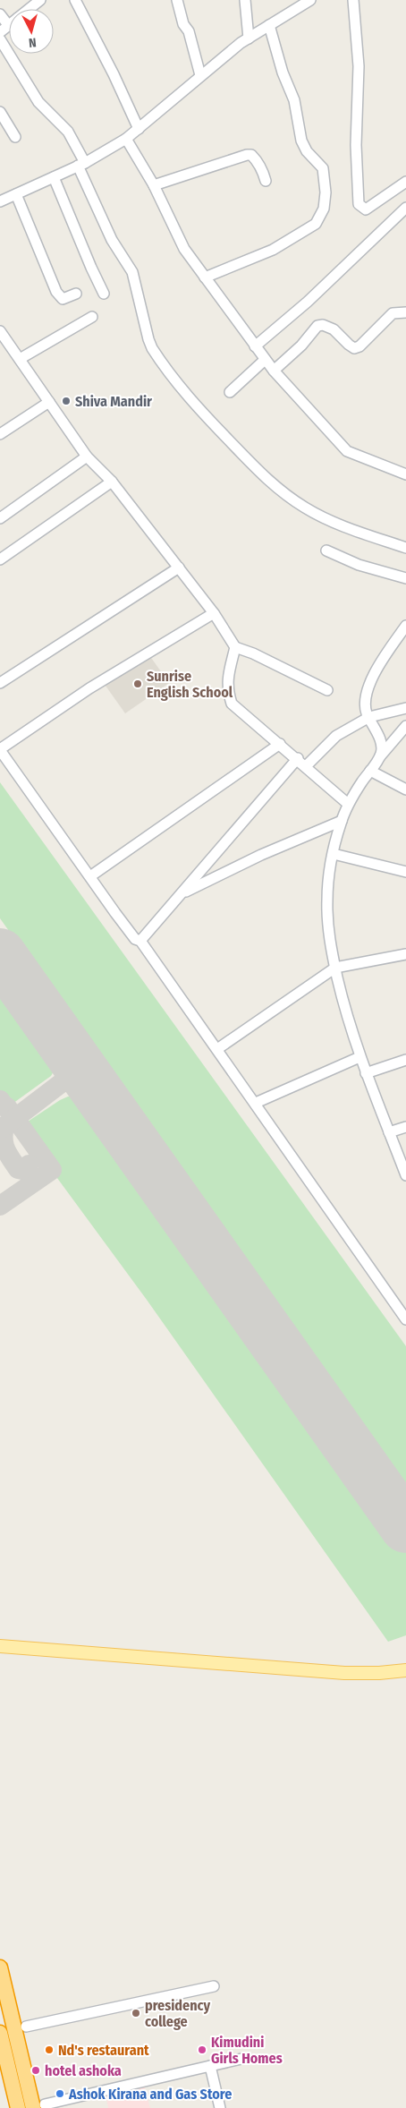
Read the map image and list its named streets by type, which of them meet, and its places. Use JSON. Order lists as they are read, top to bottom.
{
  "places": [
    "Shiva Mandir",
    "Sunrise English School",
    "presidency college",
    "Nd's restaurant",
    "Kimudini Girls Homes",
    "hotel ashoka",
    "Ashok Kirana and Gas Store"
  ],
  "north": "bottom"
}
